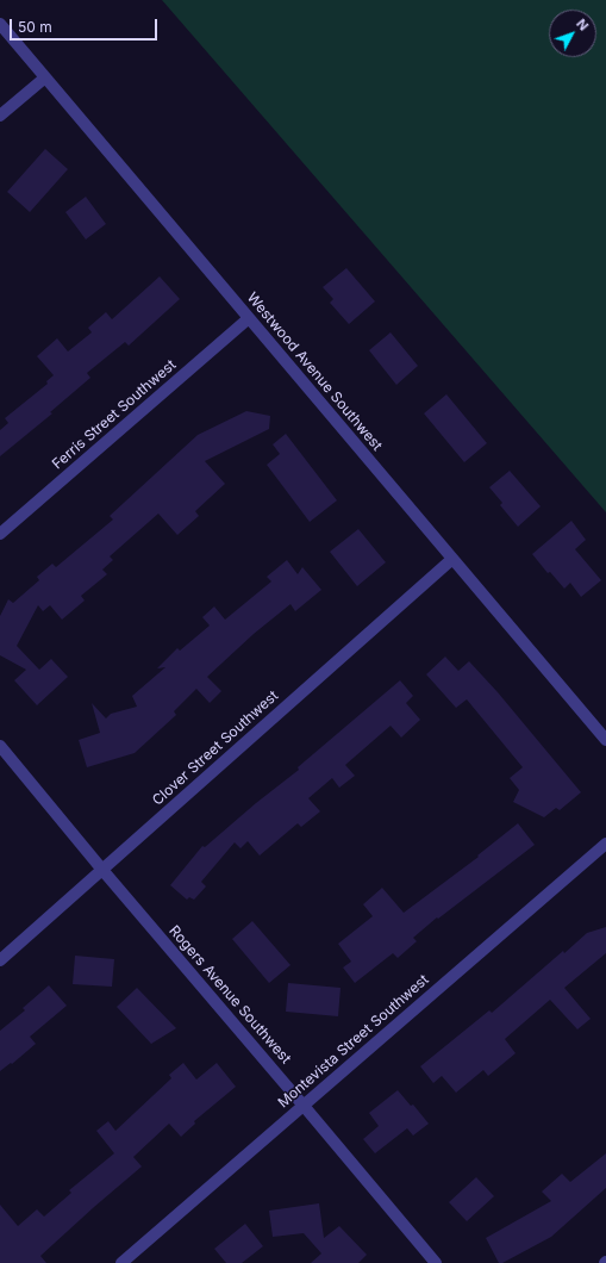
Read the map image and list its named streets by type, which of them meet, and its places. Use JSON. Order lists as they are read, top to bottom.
{
  "streets": {
    "street": [
      "Westwood Avenue Southwest",
      "Ferris Street Southwest",
      "Clover Street Southwest",
      "Rogers Avenue Southwest",
      "Montevista Street Southwest"
    ]
  },
  "crossings": [
    ["Westwood Avenue Southwest", "Ferris Street Southwest"],
    ["Westwood Avenue Southwest", "Clover Street Southwest"],
    ["Clover Street Southwest", "Rogers Avenue Southwest"],
    ["Rogers Avenue Southwest", "Montevista Street Southwest"]
  ],
  "scale_bar": "50 m",
  "north": "top right"
}
